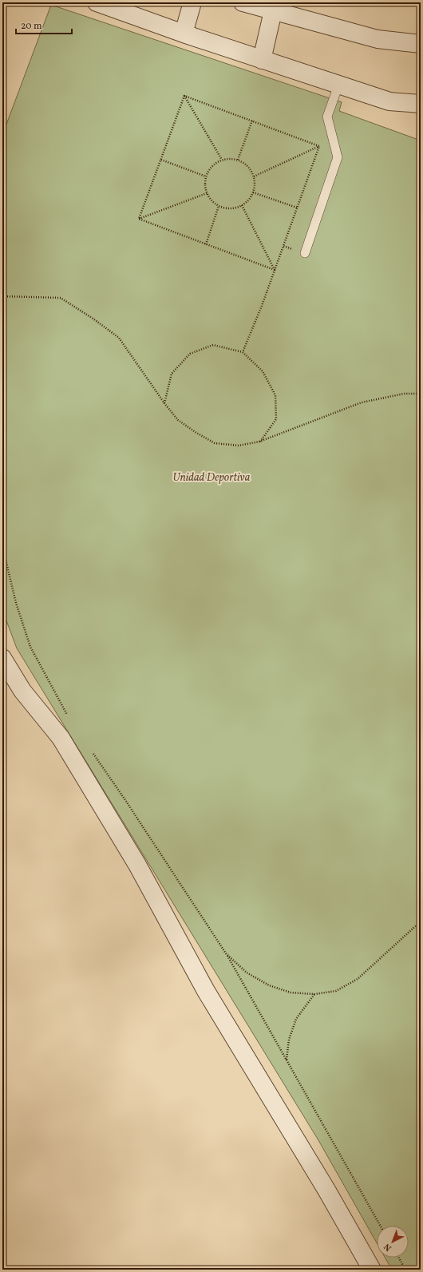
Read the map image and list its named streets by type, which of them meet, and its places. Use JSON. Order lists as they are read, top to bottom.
{
  "parks": ["Unidad Deportiva"],
  "scale_bar": "20 m",
  "north": "bottom left"
}
